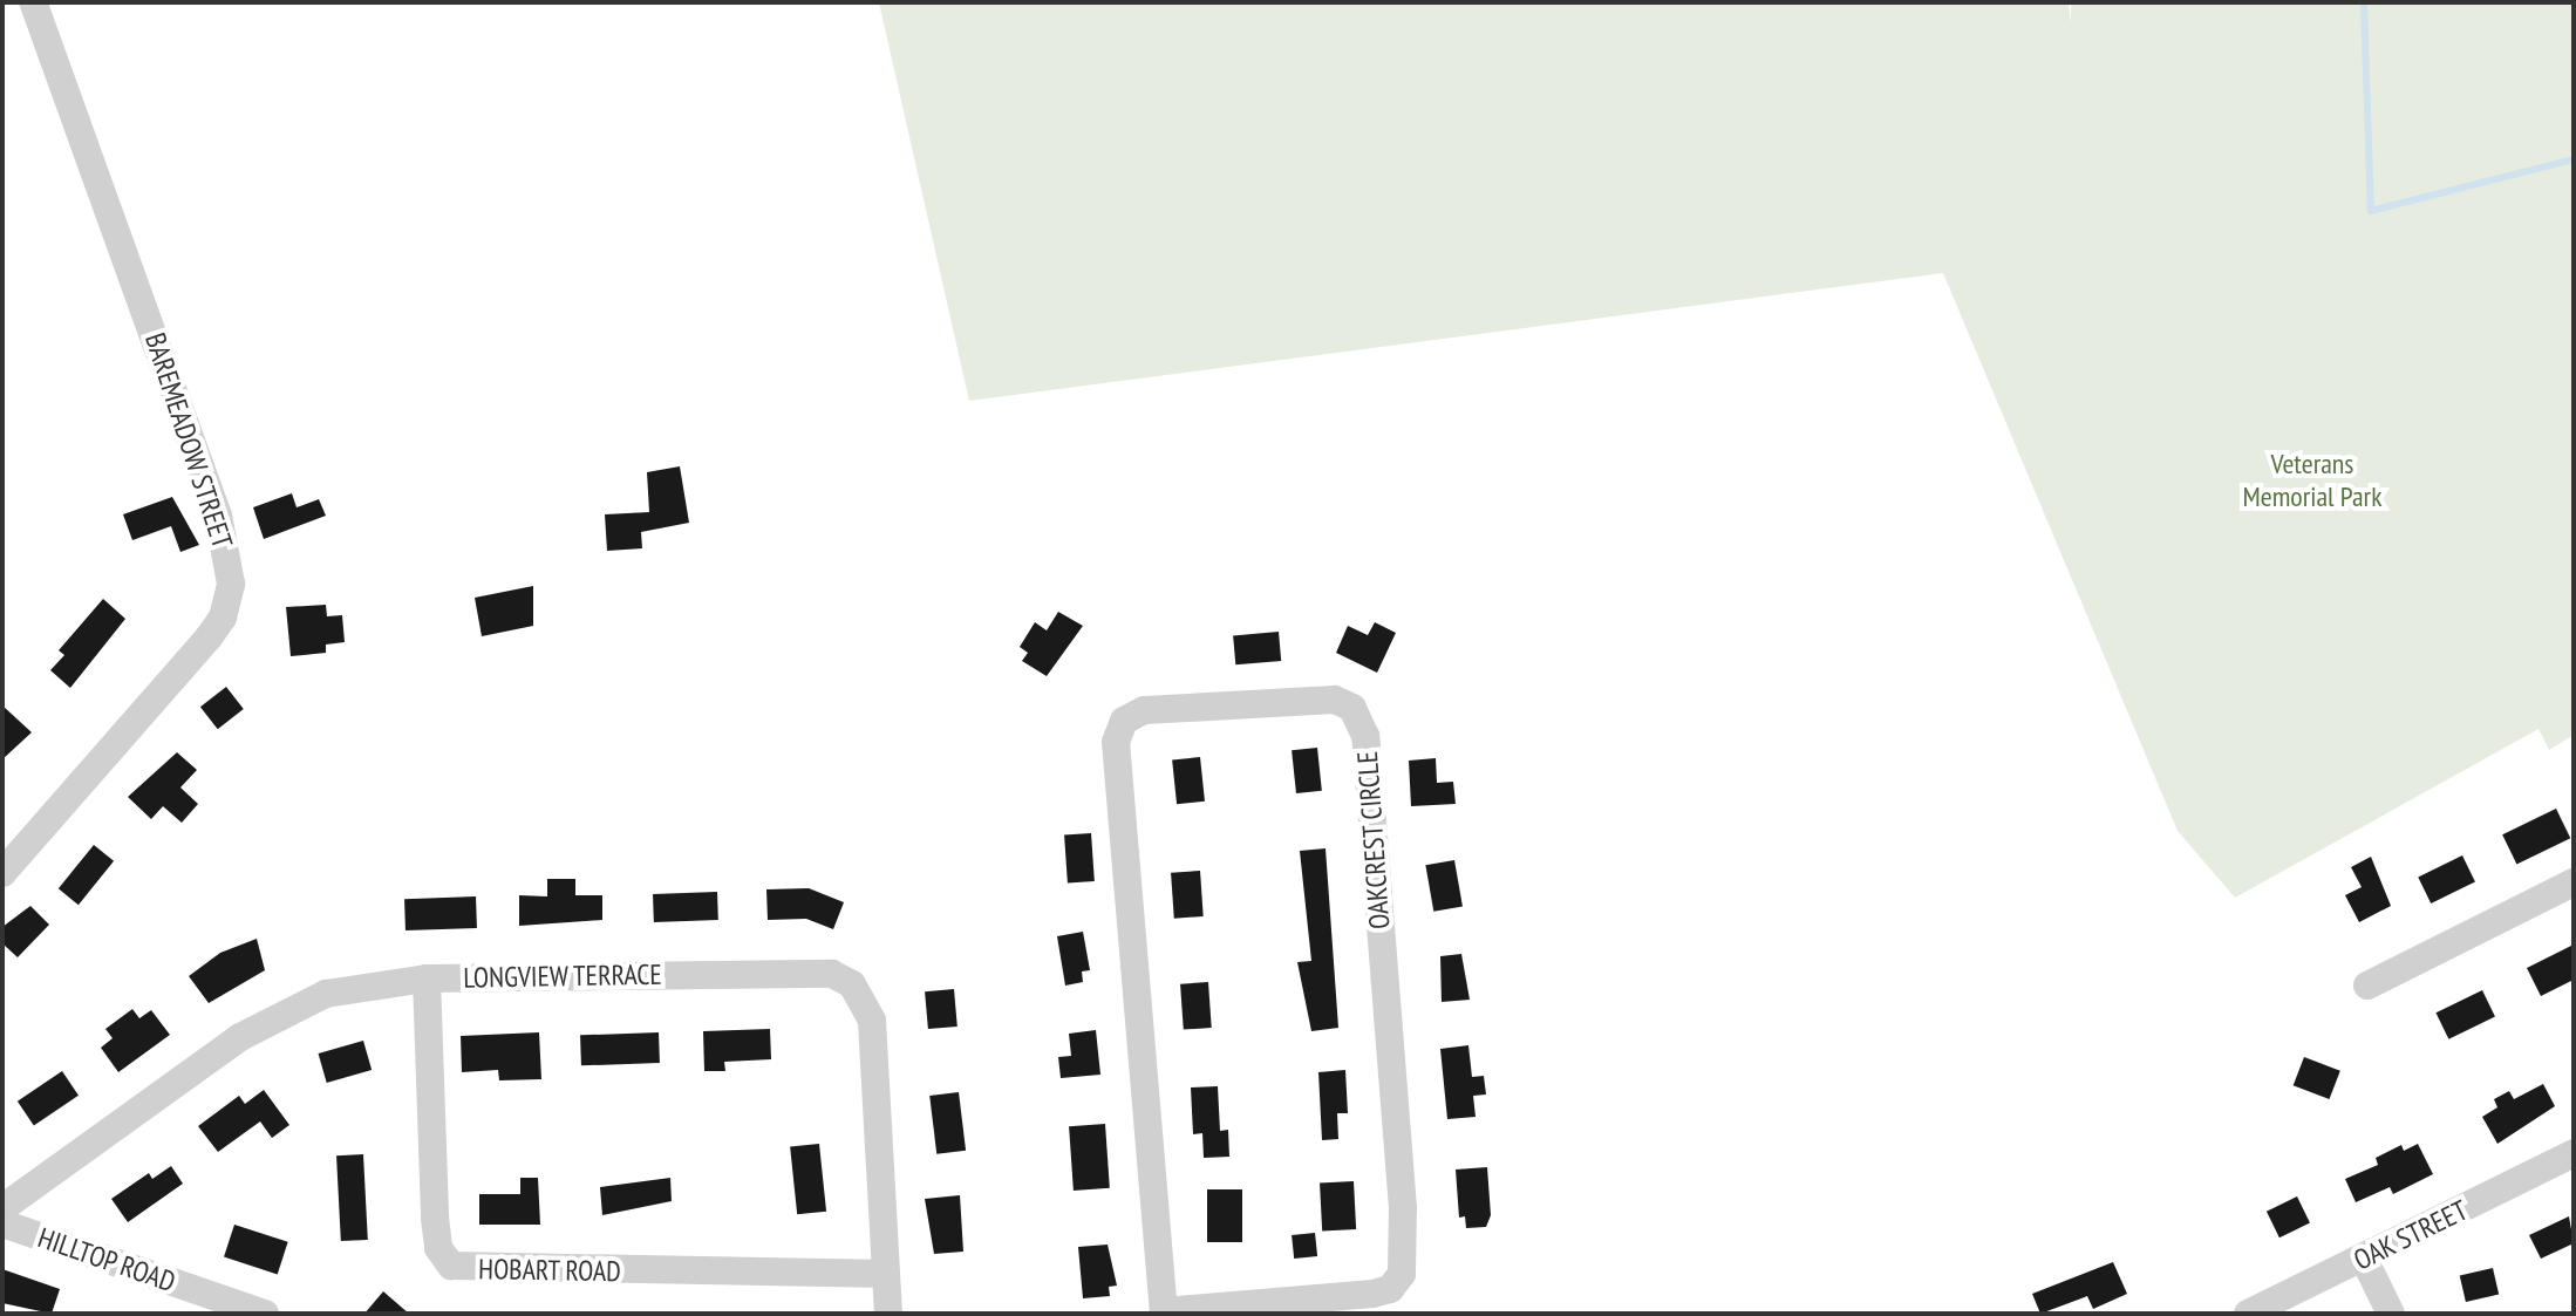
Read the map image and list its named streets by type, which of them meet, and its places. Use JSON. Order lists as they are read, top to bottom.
{
  "streets": {
    "street": [
      "BAREMEADOW STREET",
      "OAKCREST CIRCLE",
      "LONGVIEW TERRACE",
      "OAK STREET",
      "HILLTOP ROAD",
      "HOBART ROAD"
    ]
  },
  "crossings": [
    ["LONGVIEW TERRACE", "HOBART ROAD"]
  ],
  "parks": ["Veterans Memorial Park"]
}
